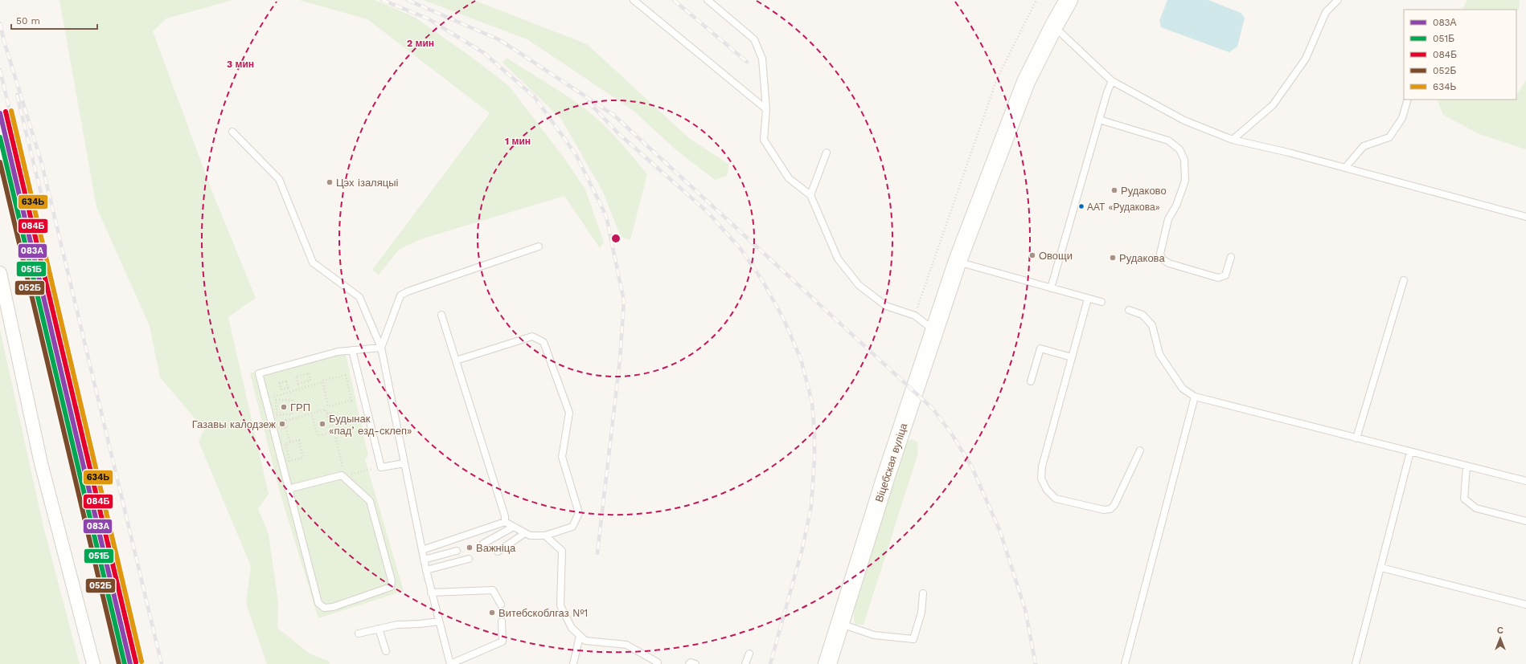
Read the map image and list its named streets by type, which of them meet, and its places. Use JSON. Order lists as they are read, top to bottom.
{
  "streets": {
    "main road": ["Віцебская вуліца"]
  },
  "places": [
    "Цэх ізаляцыі",
    "Рудаково",
    "ААТ «Рудакова»",
    "Овощи",
    "Рудакова",
    "ГРП",
    "Газавы калодзеж",
    "Будынак «падʼезд-склеп»",
    "Важніца",
    "Витебскоблгаз №1"
  ],
  "lines": [
    "transit line 634Ь",
    "transit line 084Б",
    "transit line 083А",
    "transit line 051Б",
    "transit line 052Б"
  ],
  "legend": [
    "083А",
    "051Б",
    "084Б",
    "052Б",
    "634Ь"
  ],
  "scale_bar": "50 m",
  "north": "top",
  "rings": ["2 мин", "3 мин", "1 мин"]
}
